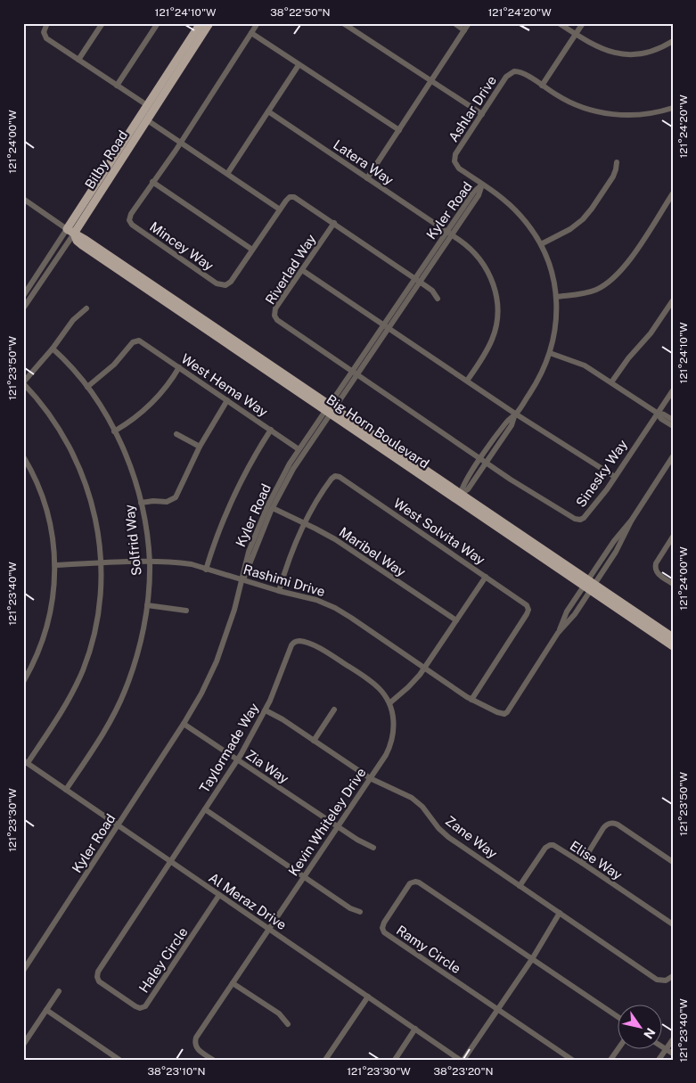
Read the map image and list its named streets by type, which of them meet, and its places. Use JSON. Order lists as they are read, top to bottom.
{
  "streets": {
    "main road": ["Bilby Road", "Big Horn Boulevard"],
    "street": [
      "Ashlar Drive",
      "Latera Way",
      "Kyler Road",
      "Mincey Way",
      "Riverlad Way",
      "West Hema Way",
      "Sinesky Way",
      "West Solvita Way",
      "Solfrid Way",
      "Maribel Way",
      "Rashimi Drive",
      "Taylormade Way",
      "Zia Way",
      "Kevin Whiteley Drive",
      "Zane Way",
      "Elise Way",
      "Al Meraz Drive",
      "Ramy Circle",
      "Haley Circle"
    ]
  },
  "crossings": [
    ["Ashlar Drive", "Kyler Road"],
    ["Ashlar Drive", "Big Horn Boulevard"],
    ["Ashlar Drive", "Sinesky Way"],
    ["Bilby Road", "Big Horn Boulevard"],
    ["Latera Way", "Kyler Road"],
    ["Kyler Road", "Riverlad Way"],
    ["Kyler Road", "West Hema Way"],
    ["Kyler Road", "Big Horn Boulevard"],
    ["Kyler Road", "Maribel Way"],
    ["Kyler Road", "Rashimi Drive"],
    ["Kyler Road", "Zia Way"],
    ["Kyler Road", "Al Meraz Drive"],
    ["West Hema Way", "Solfrid Way"],
    ["Big Horn Boulevard", "Rashimi Drive"],
    ["West Solvita Way", "Maribel Way"],
    ["West Solvita Way", "Rashimi Drive"],
    ["Solfrid Way", "Rashimi Drive"],
    ["Solfrid Way", "Al Meraz Drive"],
    ["Taylormade Way", "Zia Way"],
    ["Taylormade Way", "Kevin Whiteley Drive"],
    ["Taylormade Way", "Zane Way"],
    ["Taylormade Way", "Al Meraz Drive"],
    ["Taylormade Way", "Haley Circle"],
    ["Zia Way", "Kevin Whiteley Drive"],
    ["Kevin Whiteley Drive", "Zane Way"],
    ["Kevin Whiteley Drive", "Al Meraz Drive"],
    ["Zane Way", "Elise Way"],
    ["Al Meraz Drive", "Haley Circle"]
  ],
  "north": "bottom right",
  "coordinates": [
    "121°24'10\"W",
    "38°22'50\"N",
    "121°24'20\"W",
    "121°24'00\"W",
    "121°23'50\"W",
    "121°23'40\"W",
    "121°23'30\"W",
    "38°23'10\"N",
    "38°23'20\"N"
  ]
}
